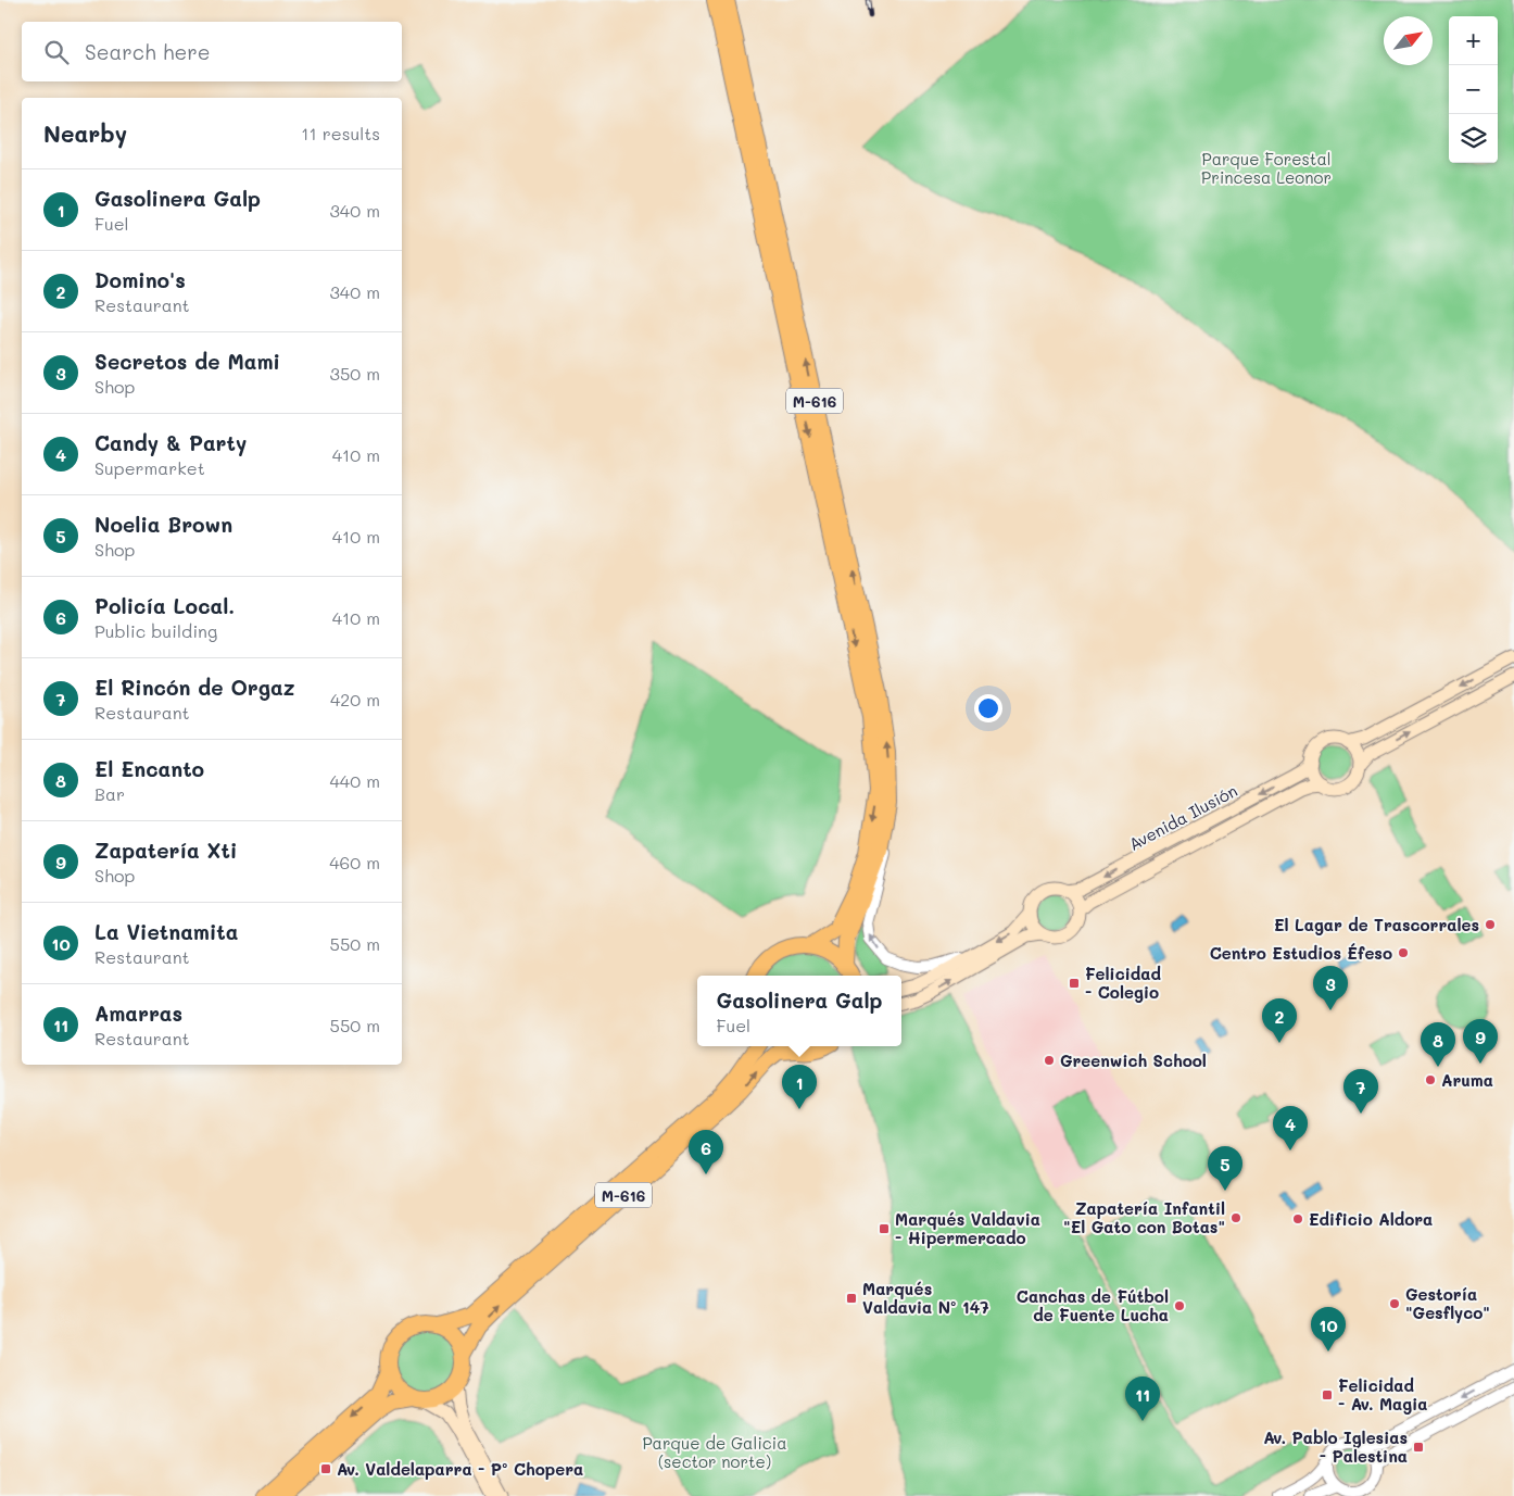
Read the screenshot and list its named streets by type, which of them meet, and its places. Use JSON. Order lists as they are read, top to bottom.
{
  "streets": {
    "highway": ["M-616"],
    "main road": ["Avenida Ilusión"]
  },
  "parks": ["Parque Forestal Princesa Leonor", "Parque de Galicia (sector norte)"],
  "places": {
    "other": [
      "El Lagar de Trascorrales",
      "Centro Estudios Éfeso",
      "Greenwich School",
      "Aruma",
      "Zapatería Infantil \"El Gato con Botas\"",
      "Edificio Aldora",
      "Gestoría \"Gesflyco\"",
      "Canchas de Fútbol de Fuente Lucha"
    ],
    "transit": [
      "Felicidad - Colegio",
      "Marqués Valdavia - Hipermercado",
      "Marqués Valdavia Nº 147",
      "Felicidad - Av. Magia",
      "Av. Pablo Iglesias - Palestina",
      "Av. Valdelaparra - Pº Chopera"
    ]
  },
  "north": "top right",
  "page": {
    "map_buttons": ["+", "−"],
    "search": "Search here",
    "heading": ["Nearby", "11 results"],
    "list": [
      {
        "mark": "1",
        "name": "Gasolinera Galp",
        "note": "Fuel",
        "value": "340 m"
      },
      {
        "mark": "2",
        "name": "Domino's",
        "note": "Restaurant",
        "value": "340 m"
      },
      {
        "mark": "3",
        "name": "Secretos de Mami",
        "note": "Shop",
        "value": "350 m"
      },
      {
        "mark": "4",
        "name": "Candy & Party",
        "note": "Supermarket",
        "value": "410 m"
      },
      {
        "mark": "5",
        "name": "Noelia Brown",
        "note": "Shop",
        "value": "410 m"
      },
      {
        "mark": "6",
        "name": "Policía Local.",
        "note": "Public building",
        "value": "410 m"
      },
      {
        "mark": "7",
        "name": "El Rincón de Orgaz",
        "note": "Restaurant",
        "value": "420 m"
      },
      {
        "mark": "8",
        "name": "El Encanto",
        "note": "Bar",
        "value": "440 m"
      },
      {
        "mark": "9",
        "name": "Zapatería Xti",
        "note": "Shop",
        "value": "460 m"
      },
      {
        "mark": "10",
        "name": "La Vietnamita",
        "note": "Restaurant",
        "value": "550 m"
      },
      {
        "mark": "11",
        "name": "Amarras",
        "note": "Restaurant",
        "value": "550 m"
      }
    ],
    "pins": [
      "3",
      "2",
      "9",
      "8",
      "1",
      "7",
      "4",
      "6",
      "5",
      "10",
      "11"
    ],
    "popup": ["Gasolinera Galp", "Fuel"]
  }
}
